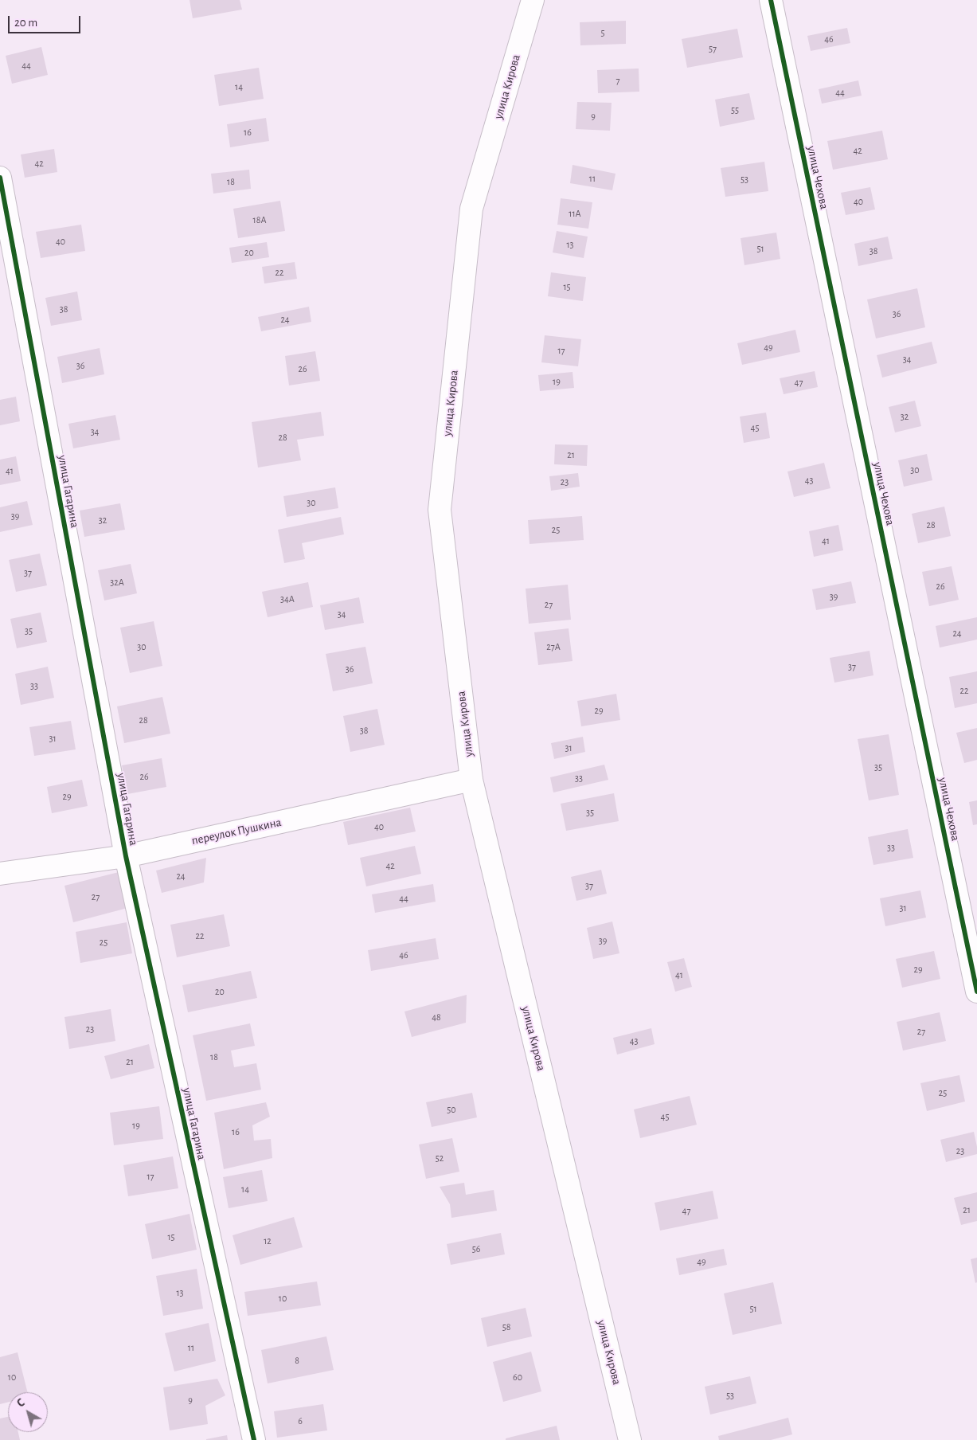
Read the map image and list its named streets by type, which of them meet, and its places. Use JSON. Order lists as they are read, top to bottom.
{
  "streets": {
    "street": [
      "улица Кирова",
      "улица Чехова",
      "улица Гагарина",
      "переулок Пушкина"
    ]
  },
  "crossings": [
    ["улица Кирова", "переулок Пушкина"],
    ["улица Гагарина", "переулок Пушкина"]
  ],
  "house_numbers": [
    "5",
    "46",
    "57",
    "44",
    "7",
    "14",
    "44",
    "55",
    "9",
    "16",
    "42",
    "42",
    "11",
    "53",
    "18",
    "40",
    "11А",
    "18А",
    "40",
    "13",
    "51",
    "38",
    "20",
    "22",
    "15",
    "38",
    "36",
    "24",
    "49",
    "17",
    "34",
    "36",
    "26",
    "19",
    "47",
    "32",
    "45",
    "34",
    "28",
    "21",
    "30",
    "41",
    "43",
    "23",
    "30",
    "39",
    "32",
    "28",
    "25",
    "41",
    "37",
    "32А",
    "26",
    "39",
    "34А",
    "27",
    "34",
    "35",
    "24",
    "30",
    "27А",
    "37",
    "36",
    "33",
    "22",
    "29",
    "28",
    "38",
    "31",
    "31",
    "35",
    "26",
    "33",
    "29",
    "35",
    "40",
    "33",
    "42",
    "24",
    "37",
    "27",
    "44",
    "31",
    "22",
    "39",
    "25",
    "46",
    "29",
    "41",
    "20",
    "48",
    "23",
    "27",
    "43",
    "18",
    "21",
    "25",
    "50",
    "45",
    "19",
    "16",
    "23",
    "52",
    "17",
    "14",
    "21",
    "47",
    "15",
    "12",
    "56",
    "49",
    "13",
    "10",
    "51",
    "58",
    "11",
    "8",
    "10",
    "60",
    "53",
    "9",
    "6"
  ],
  "scale_bar": "20 m",
  "north": "top left"
}
